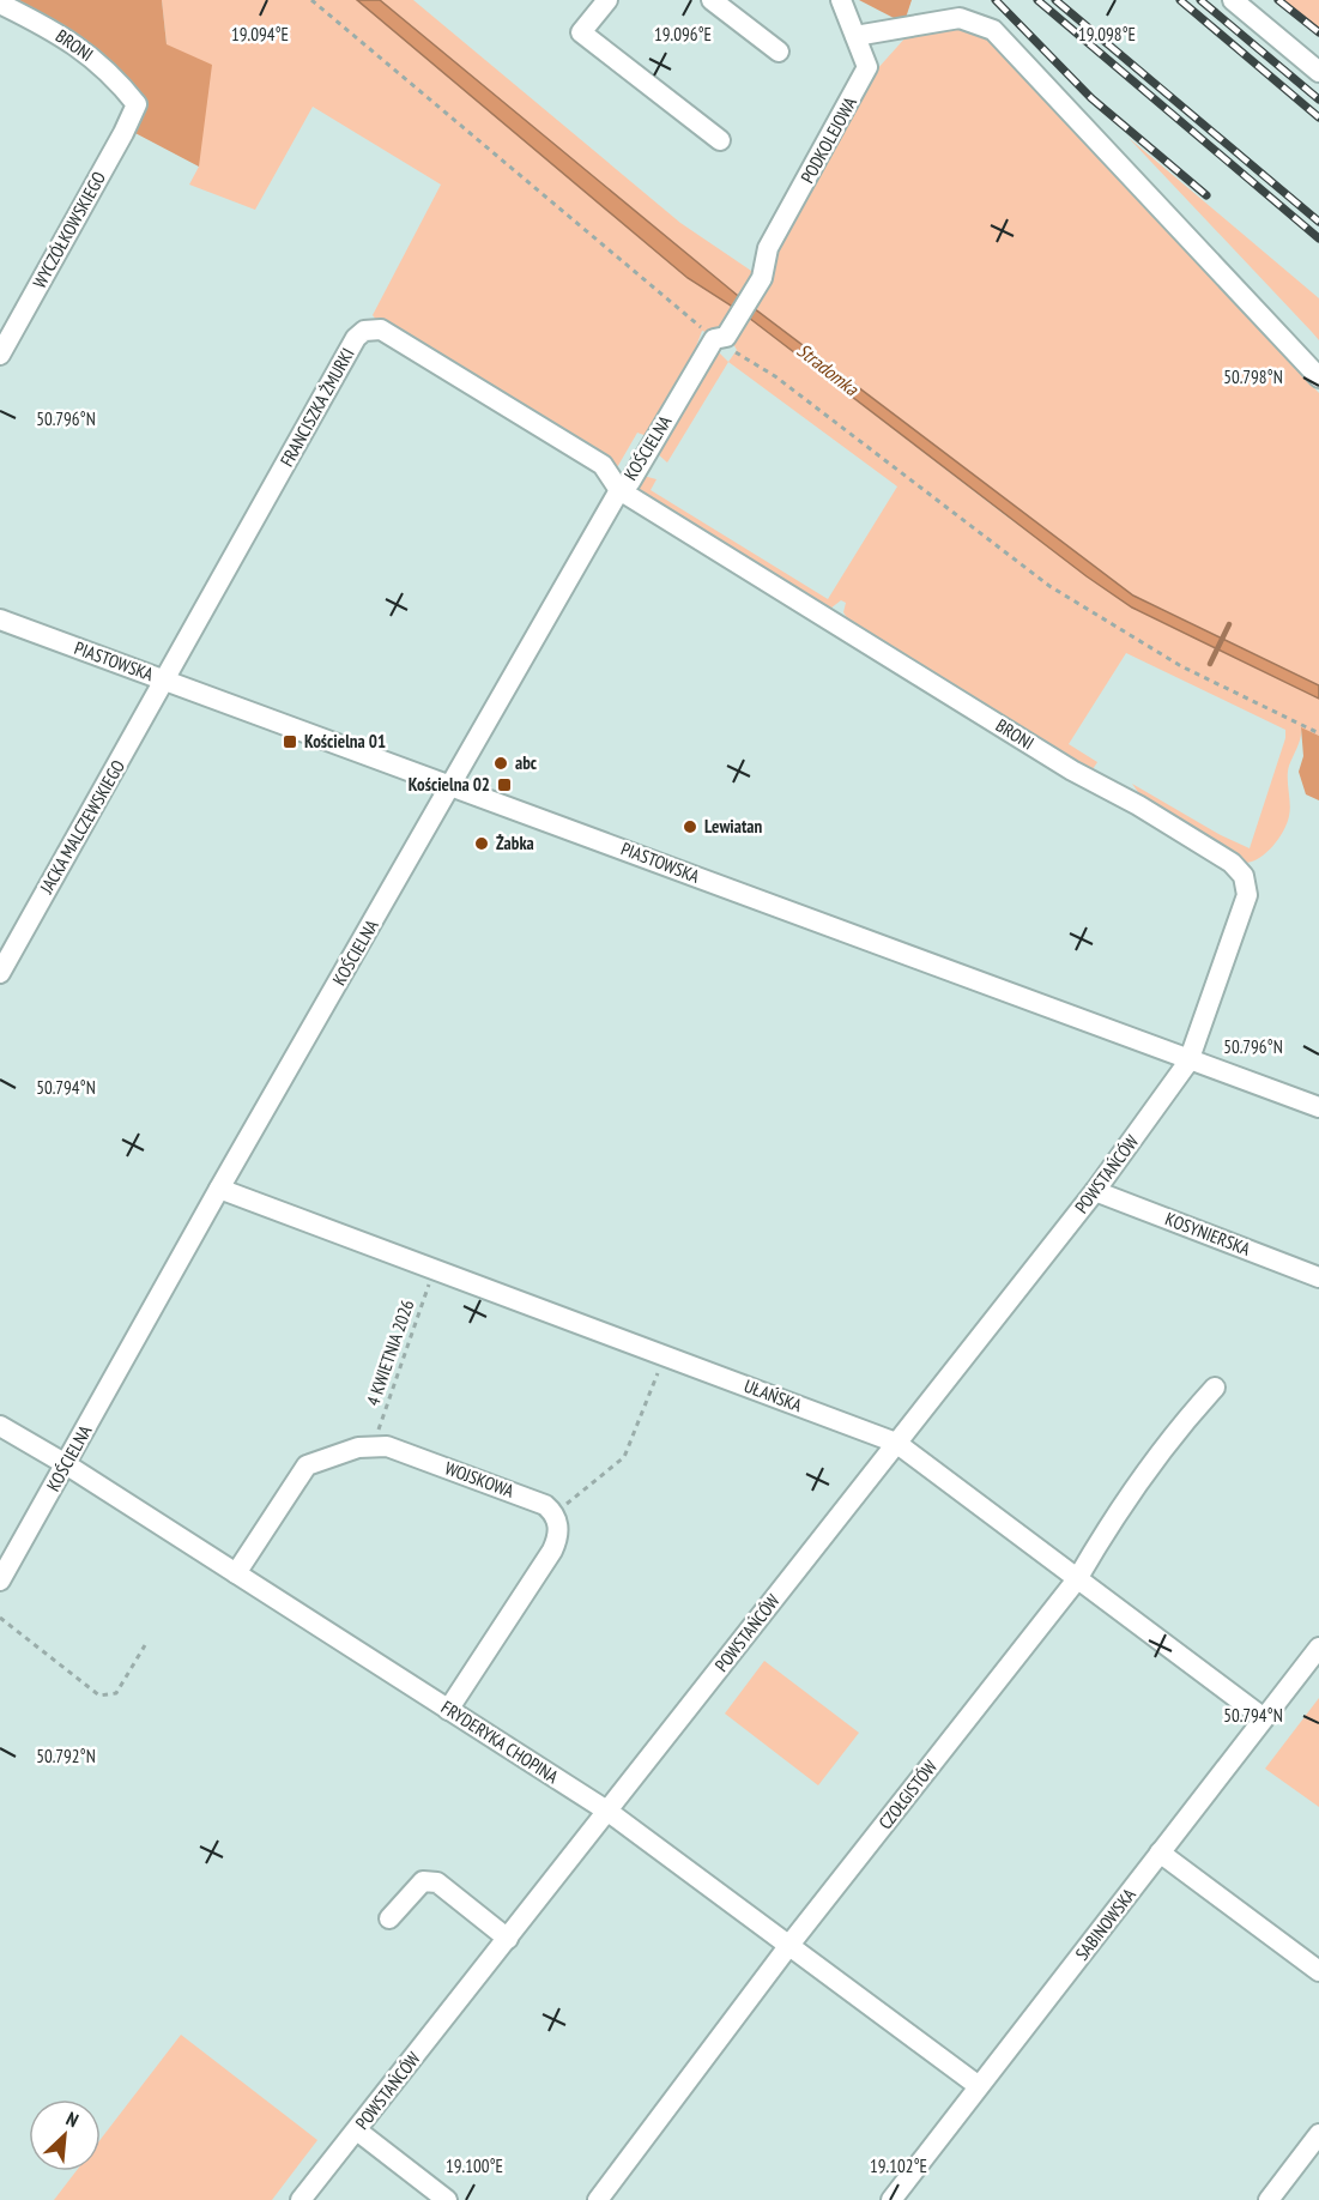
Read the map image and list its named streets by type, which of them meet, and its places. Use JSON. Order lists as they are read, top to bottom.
{
  "streets": {
    "street": [
      "BRONI",
      "PODKOLEJOWA",
      "WYCZÓŁKOWSKIEGO",
      "FRANCISZKA ŻMURKI",
      "KOŚCIELNA",
      "PIASTOWSKA",
      "JACKA MALCZEWSKIEGO",
      "POWSTAŃCÓW",
      "KOSYNIERSKA",
      "UŁAŃSKA",
      "WOJSKOWA",
      "FRYDERYKA CHOPINA",
      "CZOŁGISTÓW",
      "SABINOWSKA"
    ],
    "path": ["4 KWIETNIA 2026"]
  },
  "crossings": [
    ["BRONI", "WYCZÓŁKOWSKIEGO"],
    ["BRONI", "FRANCISZKA ŻMURKI"],
    ["BRONI", "KOŚCIELNA"],
    ["BRONI", "PIASTOWSKA"],
    ["BRONI", "POWSTAŃCÓW"],
    ["PODKOLEJOWA", "KOŚCIELNA"],
    ["FRANCISZKA ŻMURKI", "KOŚCIELNA"],
    ["FRANCISZKA ŻMURKI", "PIASTOWSKA"],
    ["FRANCISZKA ŻMURKI", "JACKA MALCZEWSKIEGO"],
    ["KOŚCIELNA", "PIASTOWSKA"],
    ["KOŚCIELNA", "UŁAŃSKA"],
    ["KOŚCIELNA", "FRYDERYKA CHOPINA"],
    ["PIASTOWSKA", "JACKA MALCZEWSKIEGO"],
    ["PIASTOWSKA", "POWSTAŃCÓW"],
    ["POWSTAŃCÓW", "KOSYNIERSKA"],
    ["POWSTAŃCÓW", "UŁAŃSKA"],
    ["POWSTAŃCÓW", "FRYDERYKA CHOPINA"],
    ["4 KWIETNIA 2026", "UŁAŃSKA"],
    ["4 KWIETNIA 2026", "WOJSKOWA"],
    ["UŁAŃSKA", "CZOŁGISTÓW"],
    ["UŁAŃSKA", "SABINOWSKA"],
    ["FRYDERYKA CHOPINA", "CZOŁGISTÓW"],
    ["FRYDERYKA CHOPINA", "SABINOWSKA"]
  ],
  "water": ["Stradomka"],
  "places": {
    "transit": ["Kościelna 01", "Kościelna 02"],
    "other": ["abc", "Lewiatan", "Żabka"]
  },
  "north": "top right",
  "coordinates": [
    "19.094°E",
    "19.096°E",
    "19.098°E",
    "50.798°N",
    "50.796°N",
    "50.794°N",
    "50.792°N",
    "19.100°E",
    "19.102°E"
  ]
}
